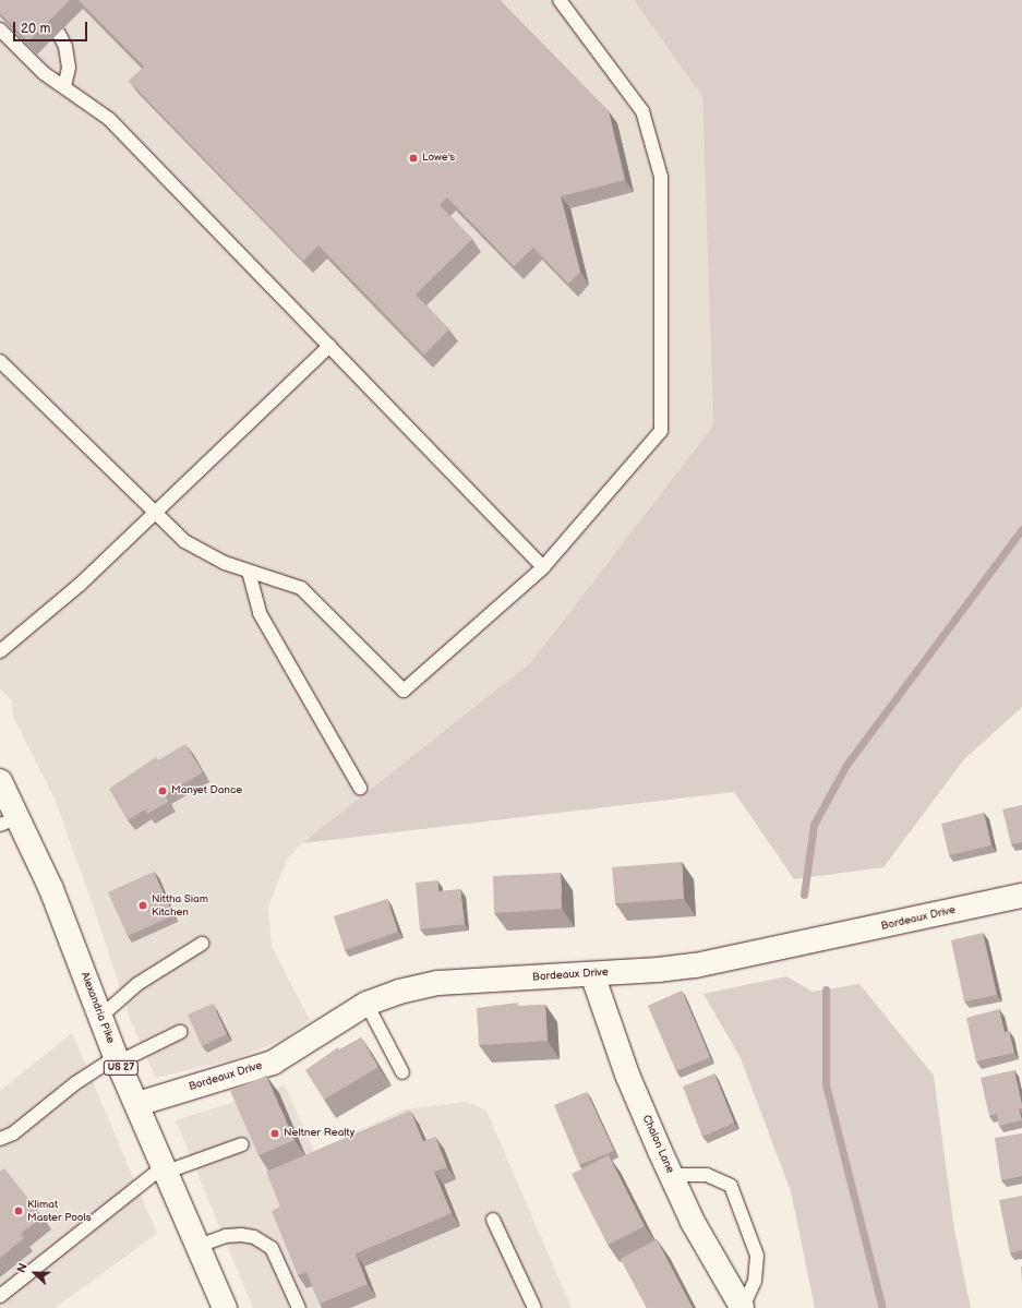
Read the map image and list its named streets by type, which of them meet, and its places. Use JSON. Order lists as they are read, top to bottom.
{
  "streets": {
    "street": [
      "Bordeaux Drive",
      "Alexandria Pike",
      "US 27",
      "Chalon Lane"
    ]
  },
  "crossings": [
    ["Bordeaux Drive", "Alexandria Pike"],
    ["Bordeaux Drive", "Chalon Lane"]
  ],
  "places": [
    "Lowe's",
    "Manyet Dance",
    "Nittha Siam Kitchen",
    "Neltner Realty",
    "Klimat Master Pools"
  ],
  "scale_bar": "20 m",
  "north": "left"
}
